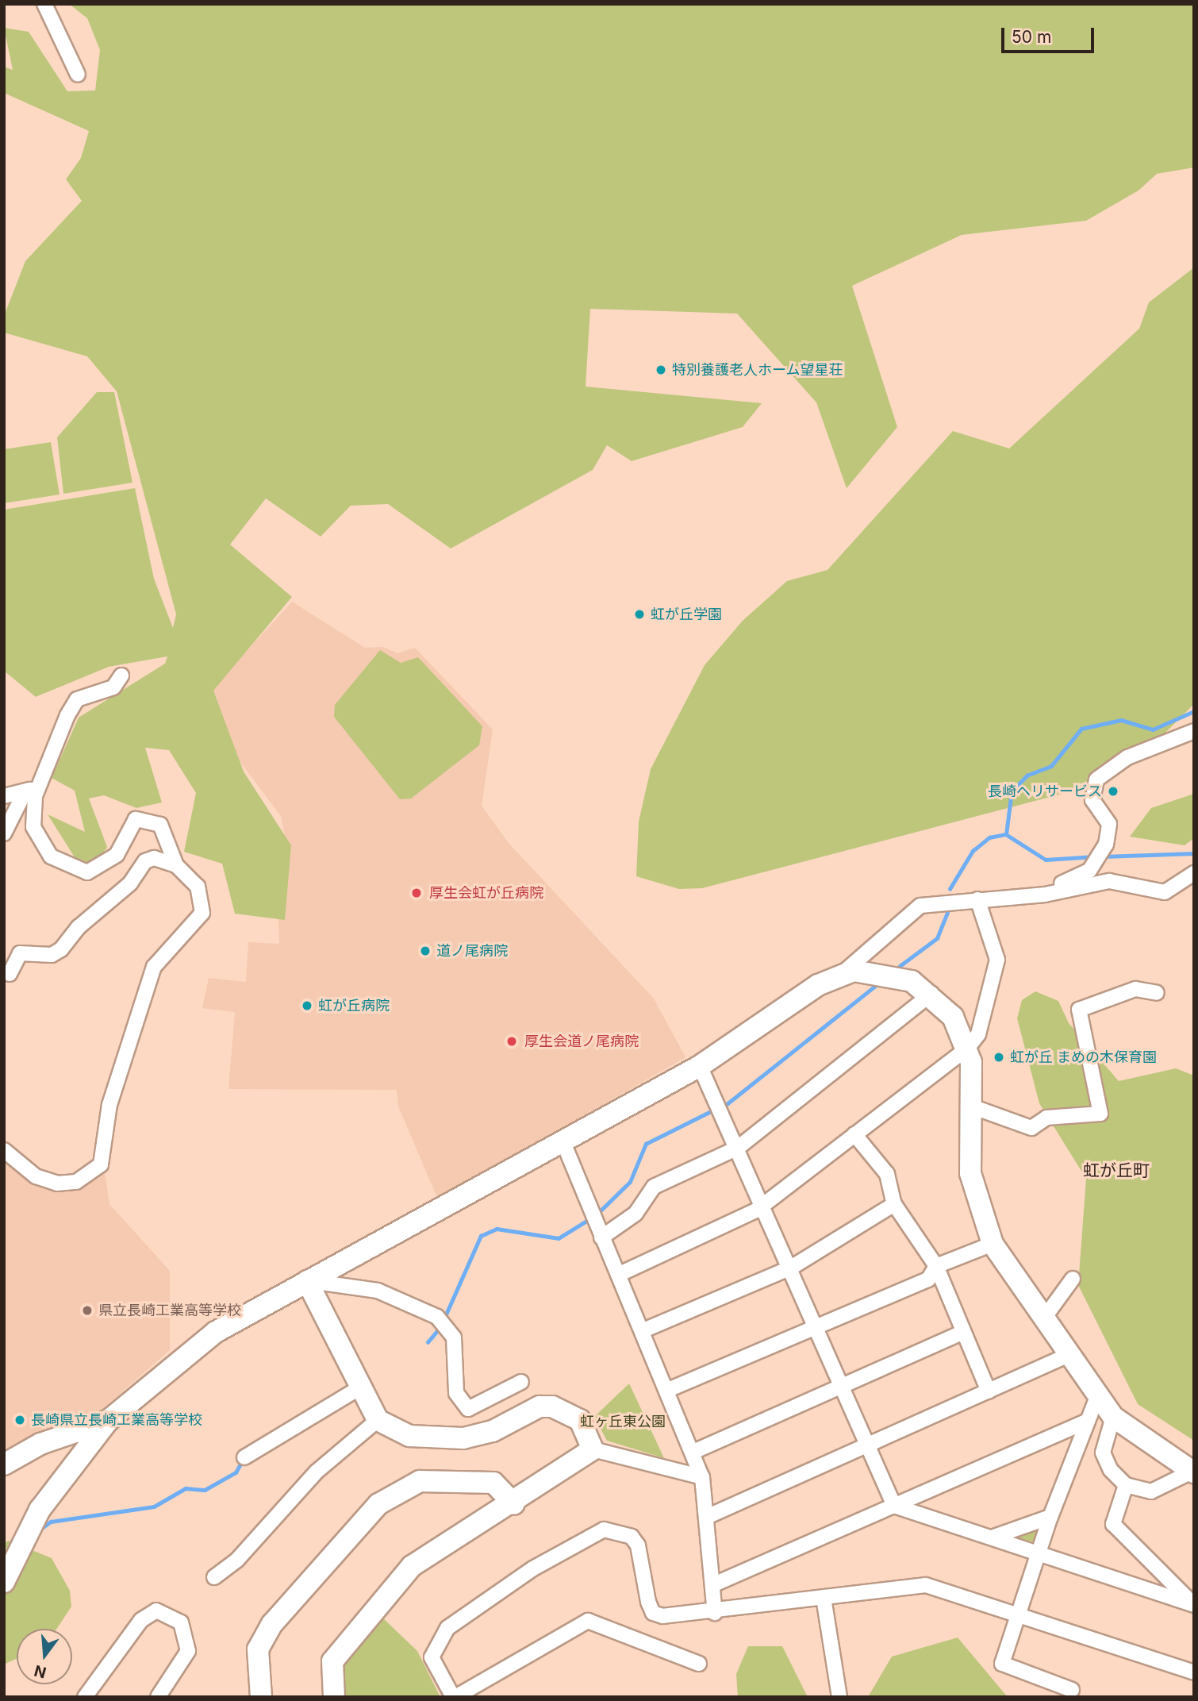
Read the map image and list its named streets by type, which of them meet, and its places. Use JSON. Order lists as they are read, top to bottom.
{
  "districts": ["虹が丘町"],
  "parks": ["虹ヶ丘東公園"],
  "places": [
    "特別養護老人ホーム望星荘",
    "虹が丘学園",
    "長崎ヘリサービス",
    "厚生会虹が丘病院",
    "道ノ尾病院",
    "虹が丘病院",
    "厚生会道ノ尾病院",
    "虹が丘 まめの木保育園",
    "県立長崎工業高等学校",
    "長崎県立長崎工業高等学校"
  ],
  "scale_bar": "50 m",
  "north": "bottom"
}
